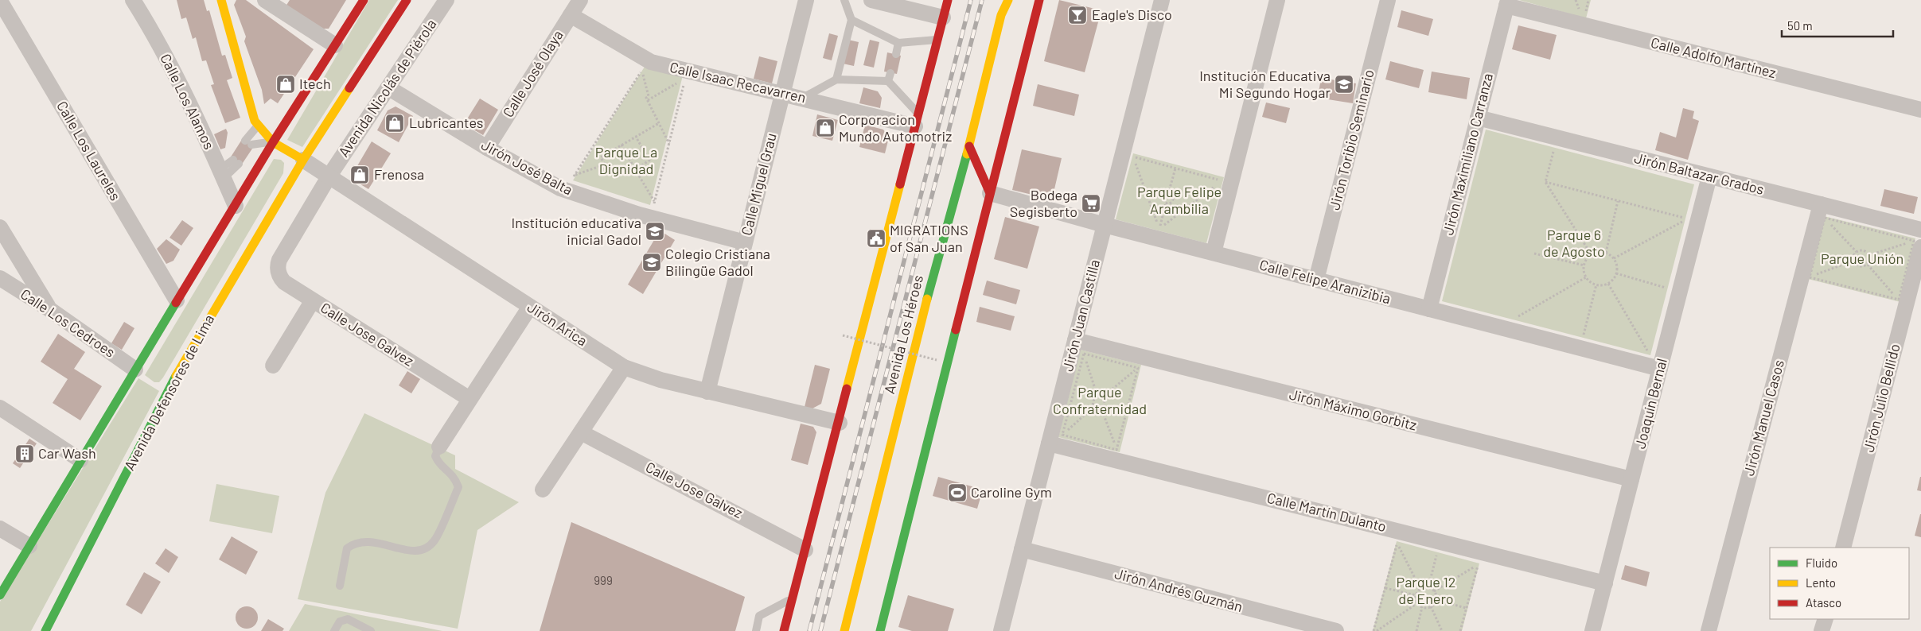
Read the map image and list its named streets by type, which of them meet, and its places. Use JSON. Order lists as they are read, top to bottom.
{
  "streets": {
    "main road": ["Avenida Los Héroes", "Avenida Defensores de Lima"],
    "street": [
      "Calle Adolfo Martínez",
      "Calle José Olaya",
      "Calle Isaac Recavarren",
      "Avenida Nicolás de Piérola",
      "Calle Los Alamos",
      "Jirón Toribio Seminario",
      "Calle Los Laureles",
      "Jirón Maximiliano Carranza",
      "Jirón José Balta",
      "Jirón Baltazar Grados",
      "Calle Miguel Grau",
      "Calle Felipe Aranizibia",
      "Jirón Juan Castilla",
      "Calle Los Cedroes",
      "Jirón Arica",
      "Calle Jose Galvez",
      "Jirón Julio Bellido",
      "Joaquín Bernal",
      "Jirón Máximo Gorbitz",
      "Jirón Manuel Casos",
      "Calle Martín Dulanto",
      "Jirón Andrés Guzmán"
    ]
  },
  "crossings": [
    ["Calle Adolfo Martínez", "Jirón Maximiliano Carranza"],
    ["Calle José Olaya", "Calle Isaac Recavarren"],
    ["Calle José Olaya", "Jirón José Balta"],
    ["Calle Isaac Recavarren", "Calle Miguel Grau"],
    ["Avenida Nicolás de Piérola", "Jirón José Balta"],
    ["Avenida Nicolás de Piérola", "Jirón Arica"],
    ["Avenida Nicolás de Piérola", "Calle Jose Galvez"],
    ["Jirón Toribio Seminario", "Calle Felipe Aranizibia"],
    ["Jirón Maximiliano Carranza", "Jirón Baltazar Grados"],
    ["Jirón Maximiliano Carranza", "Calle Felipe Aranizibia"],
    ["Jirón José Balta", "Calle Miguel Grau"],
    ["Jirón Baltazar Grados", "Jirón Julio Bellido"],
    ["Jirón Baltazar Grados", "Joaquín Bernal"],
    ["Jirón Baltazar Grados", "Jirón Manuel Casos"],
    ["Calle Miguel Grau", "Jirón Arica"],
    ["Calle Felipe Aranizibia", "Jirón Juan Castilla"],
    ["Calle Felipe Aranizibia", "Joaquín Bernal"],
    ["Jirón Juan Castilla", "Jirón Máximo Gorbitz"],
    ["Jirón Juan Castilla", "Calle Martín Dulanto"],
    ["Jirón Juan Castilla", "Jirón Andrés Guzmán"],
    ["Jirón Arica", "Calle Jose Galvez"],
    ["Jirón Arica", "Avenida Defensores de Lima"],
    ["Joaquín Bernal", "Jirón Máximo Gorbitz"],
    ["Joaquín Bernal", "Calle Martín Dulanto"]
  ],
  "parks": [
    "Parque La Dignidad",
    "Parque Felipe Arambilia",
    "Parque 6 de Agosto",
    "Parque Unión",
    "Parque Confraternidad",
    "Parque 12 de Enero"
  ],
  "places": {
    "bar": ["Eagle's Disco"],
    "shop": [
      "Itech",
      "Lubricantes",
      "Corporacion Mundo Automotriz",
      "Frenosa"
    ],
    "school or university": ["Institución Educativa Mi Segundo Hogar", "Institución educativa inicial Gadol", "Colegio Cristiana Bilingüe Gadol"],
    "supermarket": ["Bodega Segisberto"],
    "public building": ["MIGRATIONS of San Juan"],
    "building": ["Car Wash"],
    "sports": ["Caroline Gym"]
  },
  "house_numbers": ["999"],
  "legend": ["Fluido", "Lento", "Atasco"],
  "scale_bar": "50 m"
}
